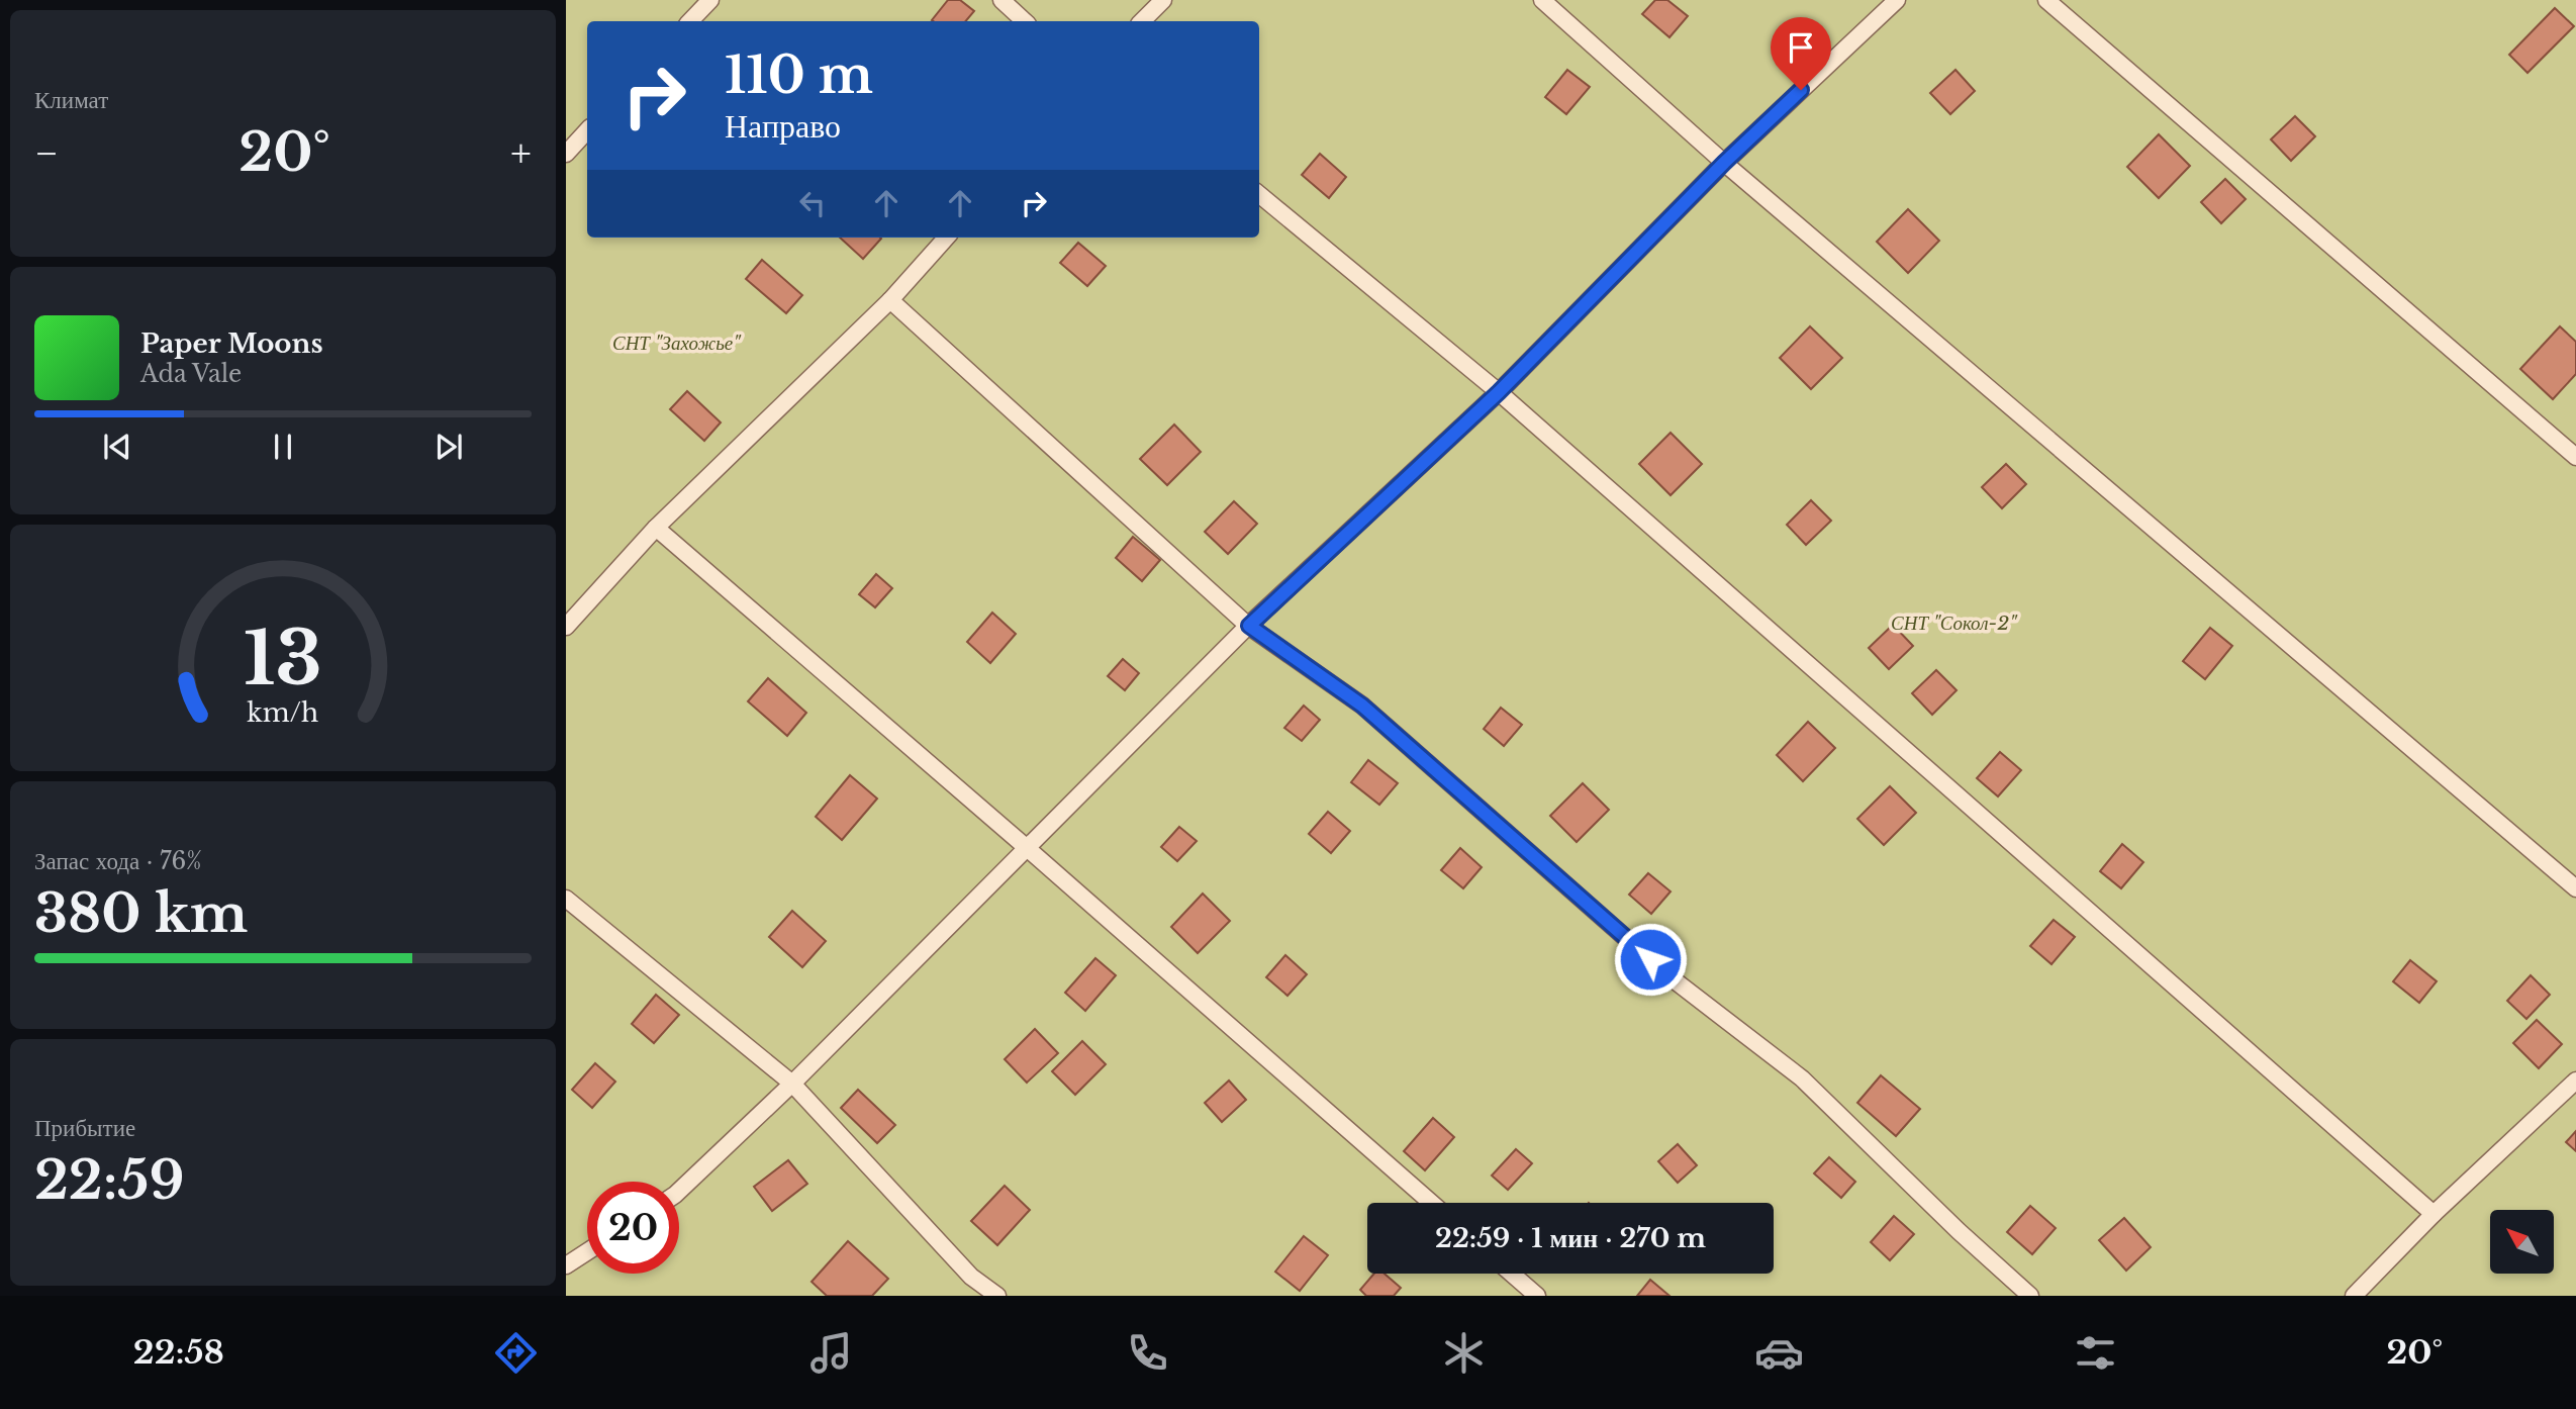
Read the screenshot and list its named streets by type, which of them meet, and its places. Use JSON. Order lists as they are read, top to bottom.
{
  "parks": ["СНТ \"Захожье\"", "СНТ \"Сокол-2\""],
  "north": "top left",
  "page": {
    "tile": [
      "Климат",
      ["Запас хода · 76%", "380 km"],
      ["Прибытие", "22:59"]
    ],
    "turn": ["110 m", "Направо"],
    "heat": ["−", "20°", "+"],
    "song": ["Paper Moons", "Ada Vale"],
    "limit": "20",
    "trip": "22:59 · 1 мин · 270 m",
    "tabs": ["22:58", "20°"],
    "gauge": ["13", "km/h"]
  }
}
